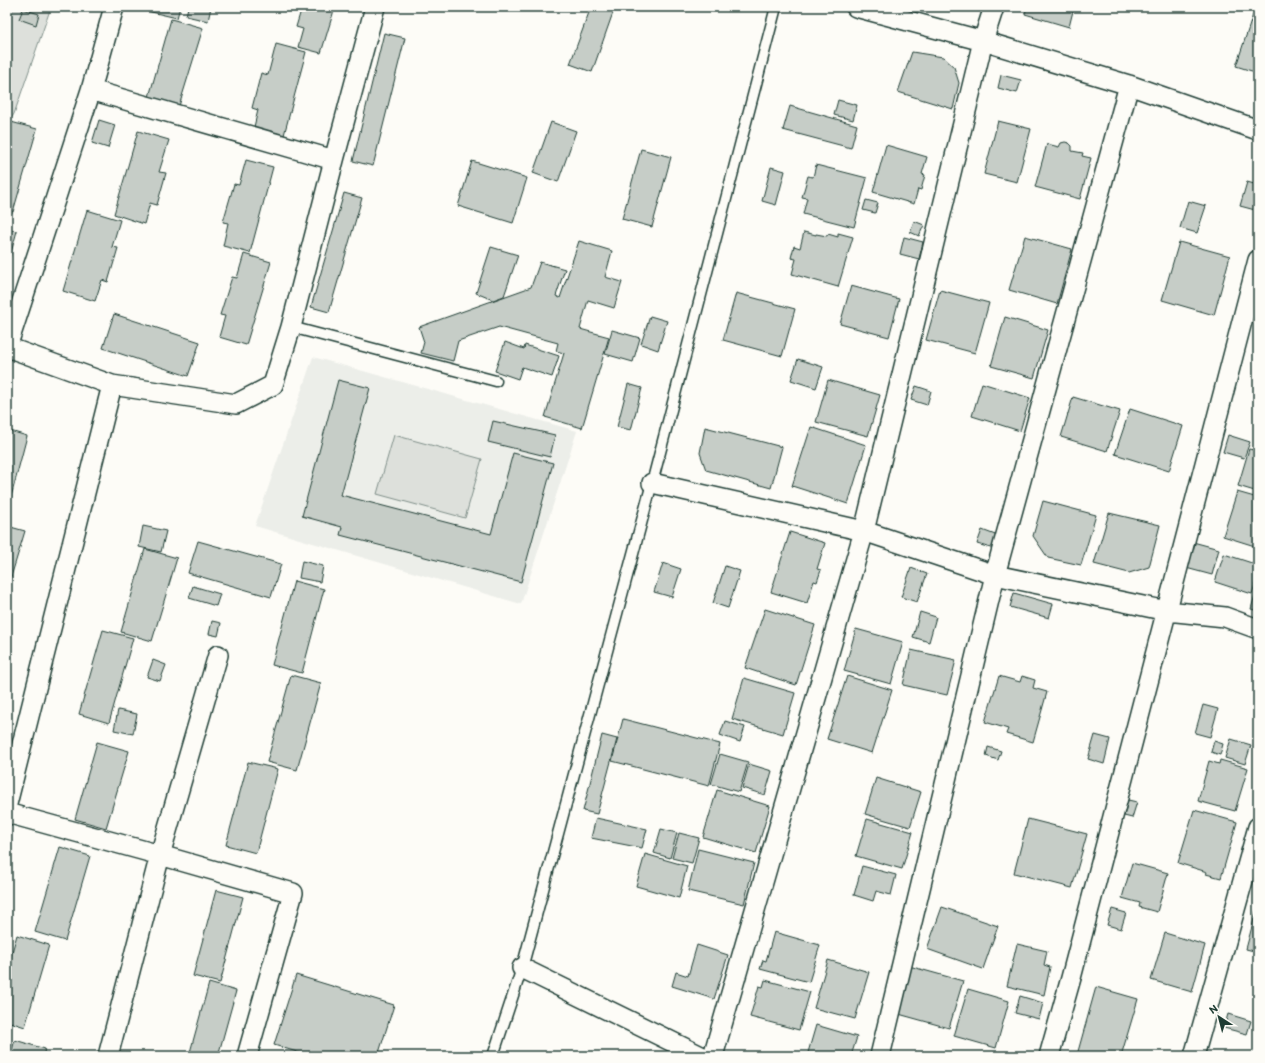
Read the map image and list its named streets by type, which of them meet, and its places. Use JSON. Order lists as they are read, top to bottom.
{
  "north": "top left"
}
